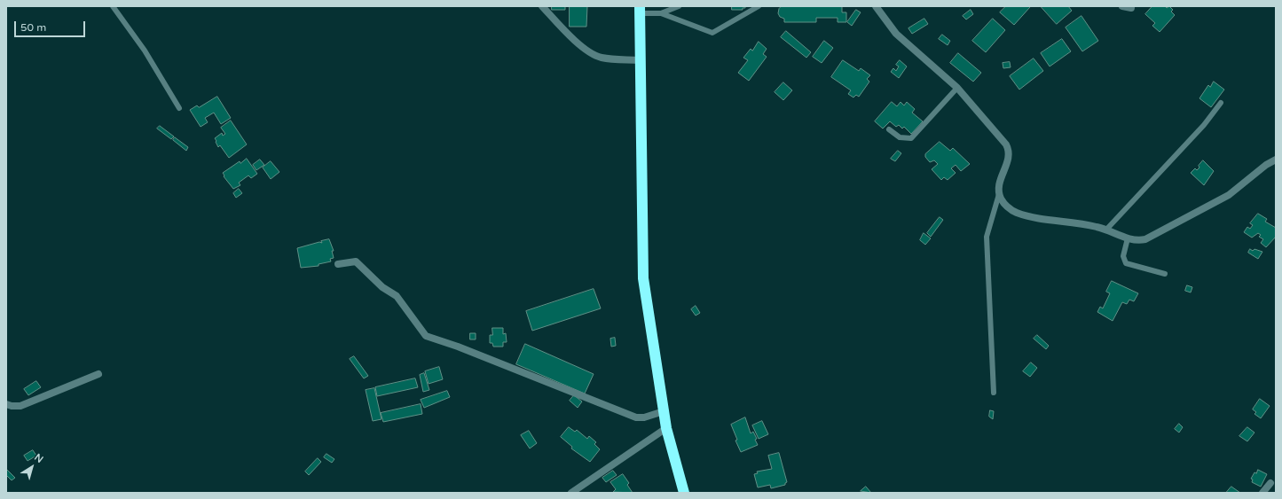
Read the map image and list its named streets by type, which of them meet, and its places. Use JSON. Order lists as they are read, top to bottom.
{
  "scale_bar": "50 m",
  "north": "top right"
}
